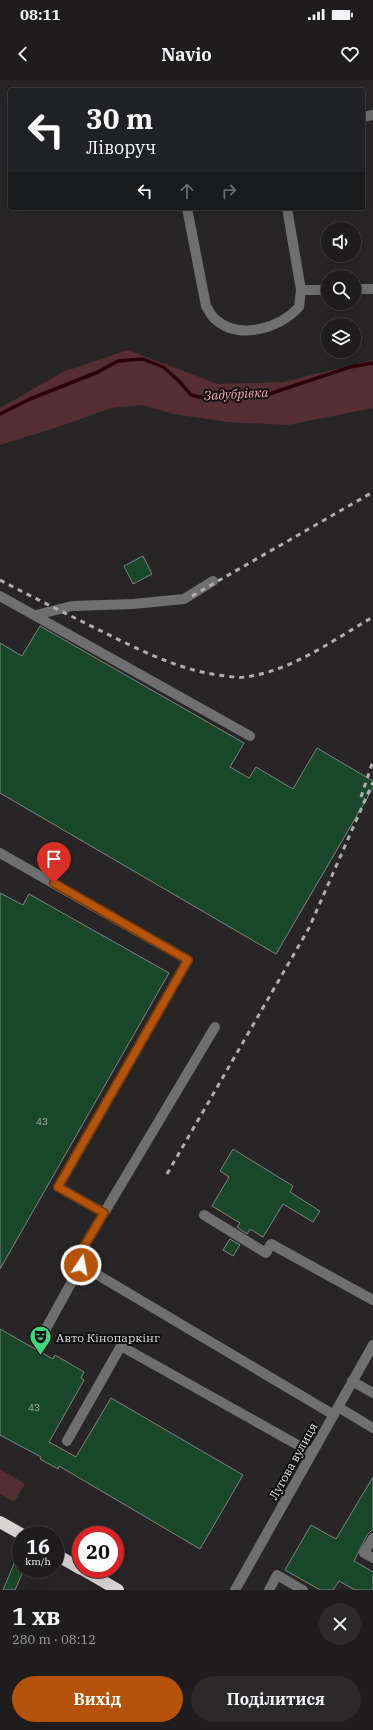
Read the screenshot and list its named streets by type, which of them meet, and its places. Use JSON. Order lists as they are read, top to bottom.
{
  "streets": {
    "street": ["Лугова вулиця"]
  },
  "water": ["Задубрівка"],
  "places": {
    "theatre": ["Авто Кінопаркінг"]
  },
  "house_numbers": ["43", "43"],
  "page": {
    "status": "08:11",
    "header": "Navio",
    "turn": ["30 m", "Ліворуч"],
    "speed": "16 km/h",
    "limit": "20",
    "heading": ["1 хв", "280 m · 08:12"],
    "buttons": ["Вихід", "Поділитися"]
  }
}
